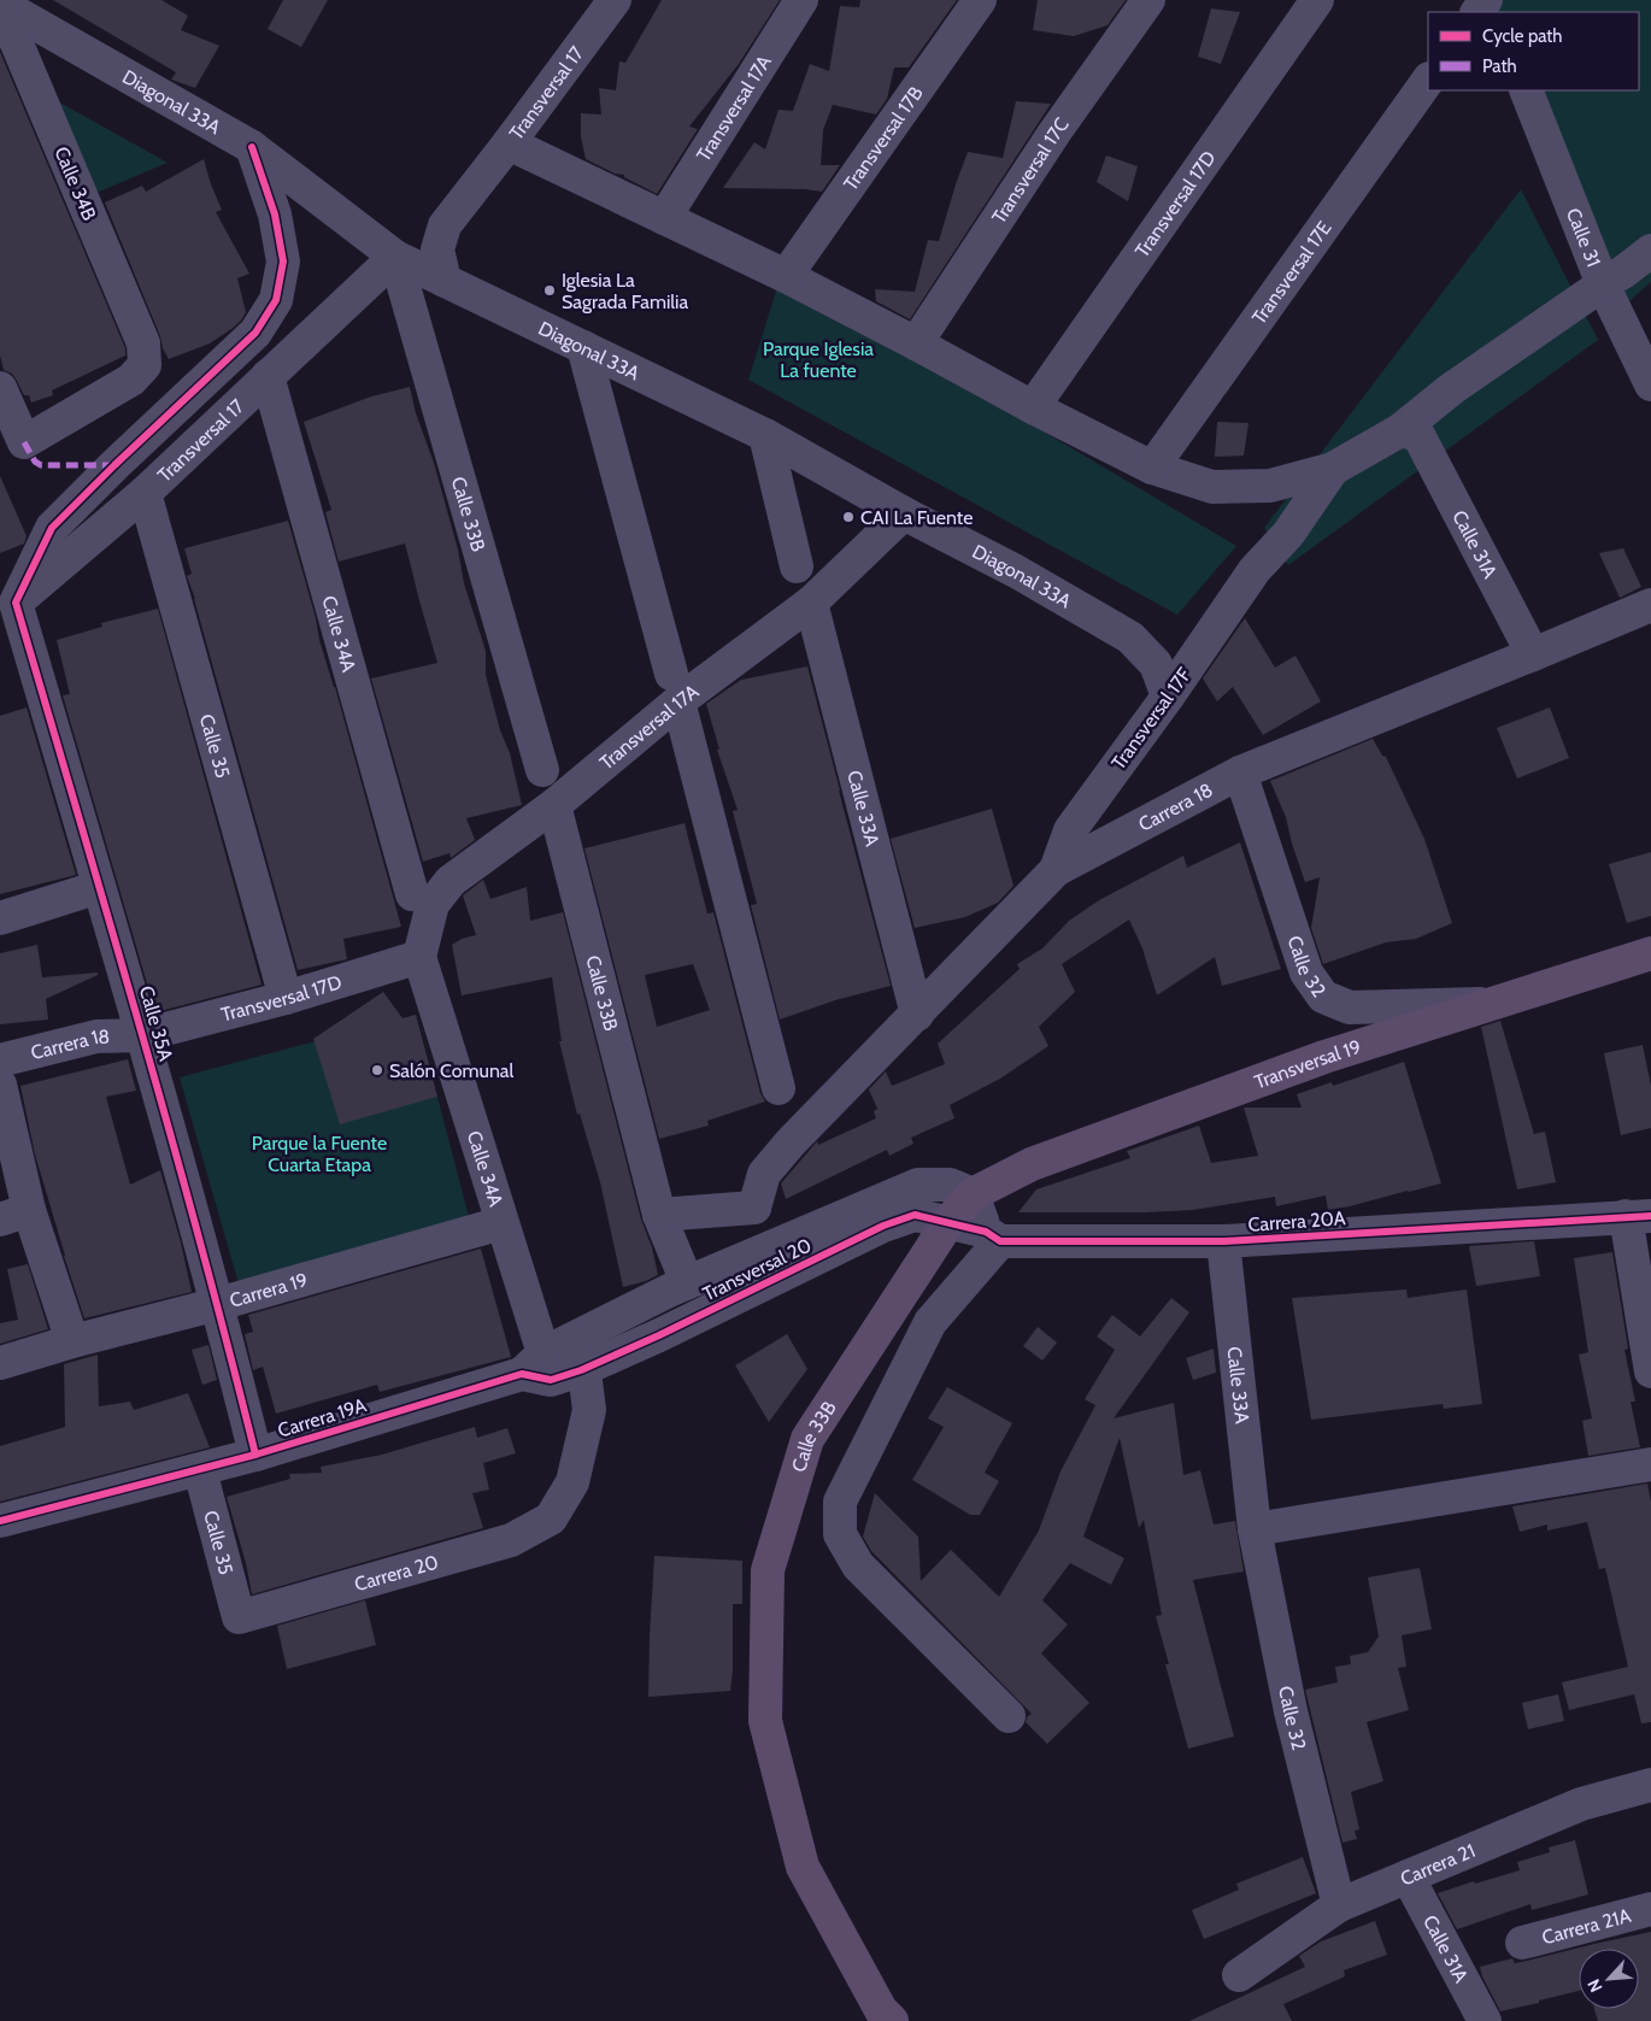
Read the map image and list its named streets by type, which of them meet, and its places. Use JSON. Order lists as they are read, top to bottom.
{
  "streets": {
    "main road": ["Calle 33B", "Transversal 19"],
    "street": [
      "Transversal 17",
      "Diagonal 33A",
      "Transversal 17A",
      "Transversal 17B",
      "Transversal 17C",
      "Calle 34B",
      "Transversal 17D",
      "Calle 31",
      "Transversal 17E",
      "Calle 31A",
      "Calle 34A",
      "Transversal 17F",
      "Calle 35",
      "Carrera 18",
      "Calle 33A",
      "Calle 32",
      "Calle 35A",
      "Carrera 20A",
      "Transversal 20",
      "Carrera 19",
      "Carrera 19A",
      "Carrera 20",
      "Carrera 21",
      "Carrera 21A"
    ]
  },
  "crossings": [
    ["Transversal 17", "Diagonal 33A"],
    ["Transversal 17", "Calle 33B"],
    ["Transversal 17", "Calle 34A"],
    ["Transversal 17", "Calle 35"],
    ["Transversal 17", "Calle 35A"],
    ["Diagonal 33A", "Transversal 17A"],
    ["Diagonal 33A", "Calle 34B"],
    ["Diagonal 33A", "Calle 33B"],
    ["Diagonal 33A", "Transversal 17F"],
    ["Transversal 17A", "Transversal 17D"],
    ["Transversal 17A", "Calle 33B"],
    ["Transversal 17A", "Calle 34A"],
    ["Transversal 17A", "Calle 33A"],
    ["Transversal 17D", "Calle 34A"],
    ["Transversal 17D", "Calle 35"],
    ["Transversal 17D", "Carrera 18"],
    ["Transversal 17D", "Calle 35A"],
    ["Calle 33B", "Transversal 19"],
    ["Calle 33B", "Carrera 20A"],
    ["Calle 33B", "Transversal 20"],
    ["Calle 31A", "Carrera 18"],
    ["Calle 31A", "Carrera 21"],
    ["Calle 34A", "Transversal 20"],
    ["Calle 34A", "Carrera 19"],
    ["Calle 34A", "Carrera 19A"],
    ["Calle 34A", "Carrera 20"],
    ["Transversal 17F", "Carrera 18"],
    ["Calle 35", "Carrera 19A"],
    ["Calle 35", "Carrera 20"],
    ["Carrera 18", "Calle 33A"],
    ["Carrera 18", "Calle 32"],
    ["Carrera 18", "Calle 35A"],
    ["Calle 33A", "Calle 32"],
    ["Calle 33A", "Carrera 20A"],
    ["Calle 32", "Transversal 19"],
    ["Calle 32", "Carrera 21"],
    ["Calle 35A", "Carrera 19"],
    ["Calle 35A", "Carrera 19A"],
    ["Transversal 19", "Transversal 20"],
    ["Carrera 20A", "Transversal 20"],
    ["Transversal 20", "Carrera 19A"],
    ["Transversal 20", "Carrera 20"],
    ["Carrera 19A", "Carrera 20"]
  ],
  "parks": ["Parque Iglesia La fuente", "Parque la Fuente Cuarta Etapa"],
  "places": ["Iglesia La Sagrada Familia", "CAI La Fuente", "Salón Comunal"],
  "legend": ["Cycle path", "Path"],
  "north": "bottom left"
}
